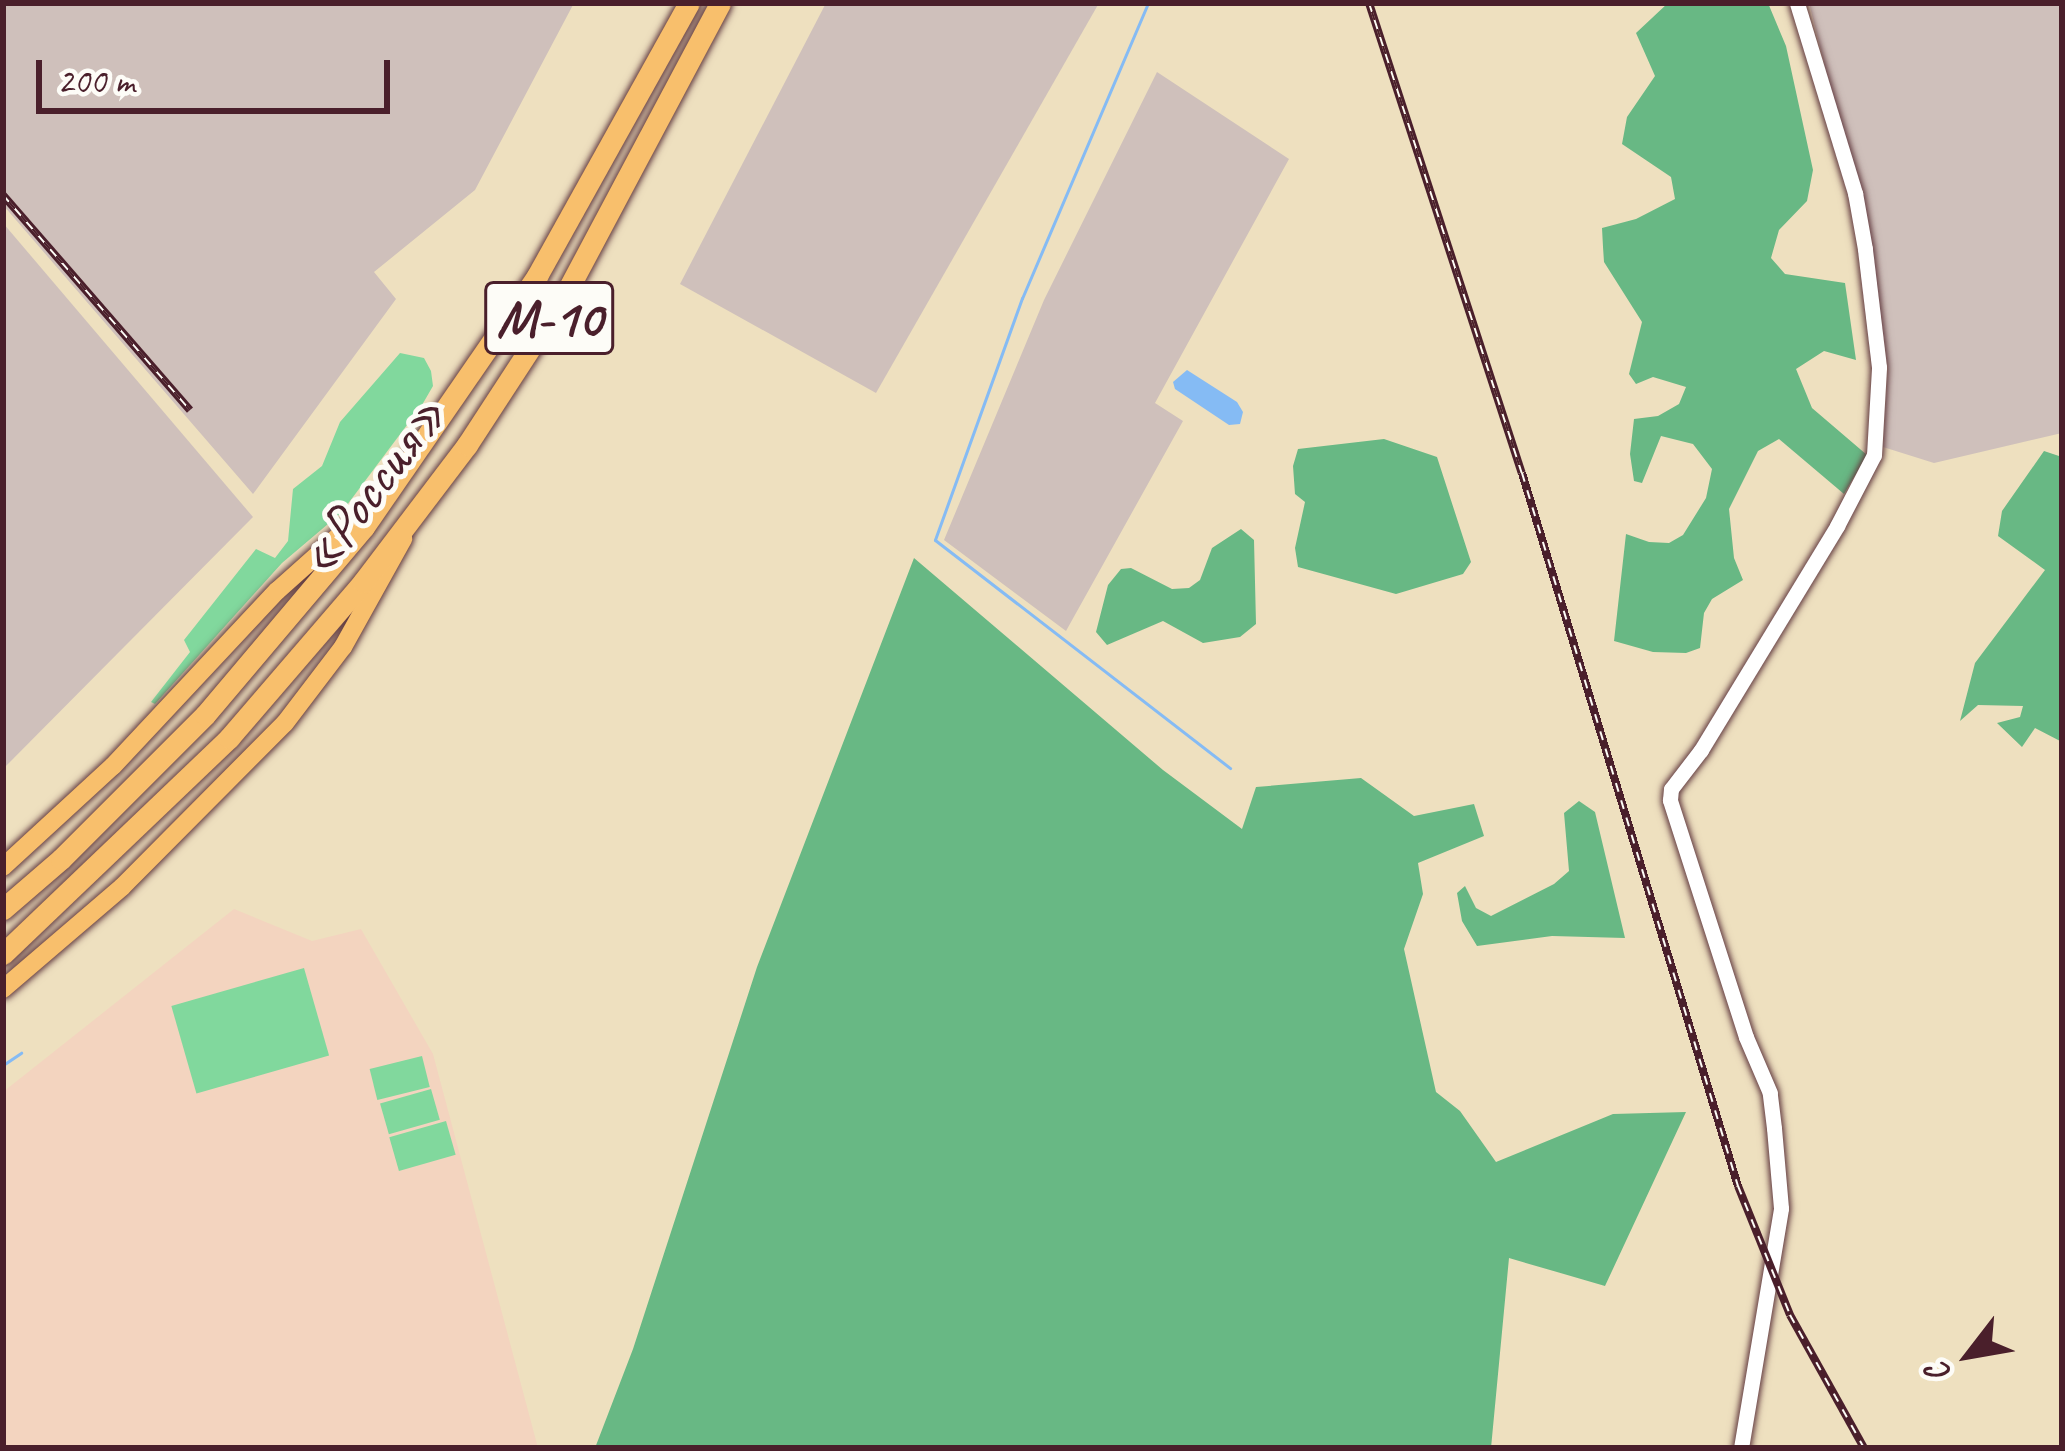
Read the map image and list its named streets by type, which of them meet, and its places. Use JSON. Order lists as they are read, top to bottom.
{
  "streets": {
    "highway": ["М-10", "«Россия»"]
  },
  "scale_bar": "200 m",
  "north": "bottom left"
}
